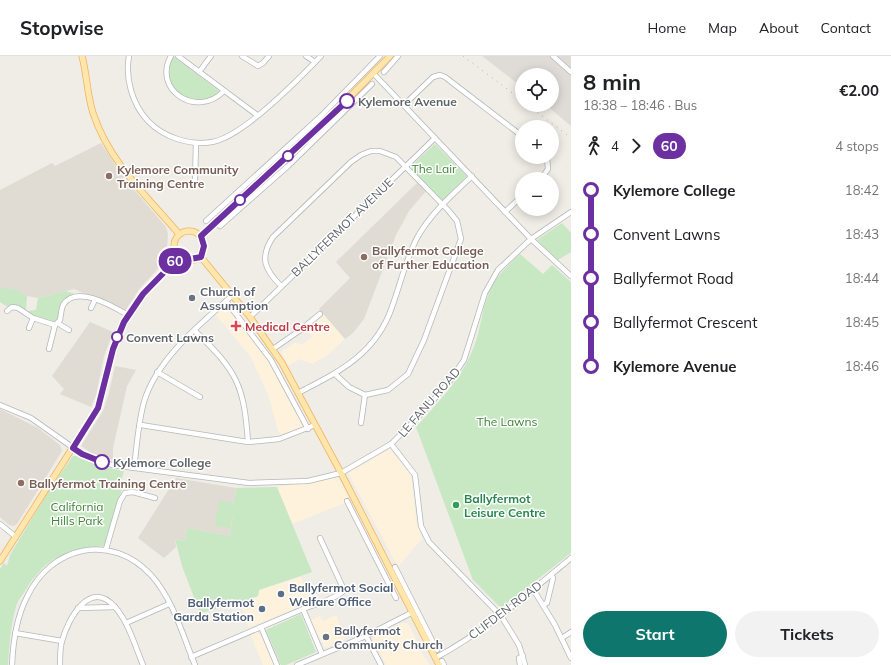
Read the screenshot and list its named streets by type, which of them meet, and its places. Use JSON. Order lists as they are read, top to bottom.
{
  "streets": {
    "street": ["BALLYFERMOT AVENUE", "LE FANU ROAD", "CLIFDEN ROAD"]
  },
  "parks": ["The Lair", "The Lawns", "California Hills Park"],
  "places": {
    "other": [
      "Kylemore Avenue",
      "Kylemore Community Training Centre",
      "Ballyfermot College of Further Education",
      "Church of Assumption",
      "Convent Lawns",
      "Kylemore College",
      "Ballyfermot Training Centre",
      "Ballyfermot Leisure Centre",
      "Ballyfermot Social Welfare Office",
      "Ballyfermot Garda Station",
      "Ballyfermot Community Church"
    ],
    "health": ["Medical Centre"]
  },
  "lines": ["bus line 60"],
  "page": {
    "header": "Stopwise",
    "nav": [
      "Home",
      "Map",
      "About",
      "Contact"
    ],
    "on_map": "60",
    "heading": ["8 min", "18:38 – 18:46 · Bus", "€2.00"],
    "map_buttons": ["+", "−"],
    "legs": ["4", "60", "4 stops"],
    "list": [
      {
        "name": "Kylemore College",
        "value": "18:42"
      },
      {
        "name": "Convent Lawns",
        "value": "18:43"
      },
      {
        "name": "Ballyfermot Road",
        "value": "18:44"
      },
      {
        "name": "Ballyfermot Crescent",
        "value": "18:45"
      },
      {
        "name": "Kylemore Avenue",
        "value": "18:46"
      }
    ],
    "buttons": ["Start", "Tickets"]
  }
}
